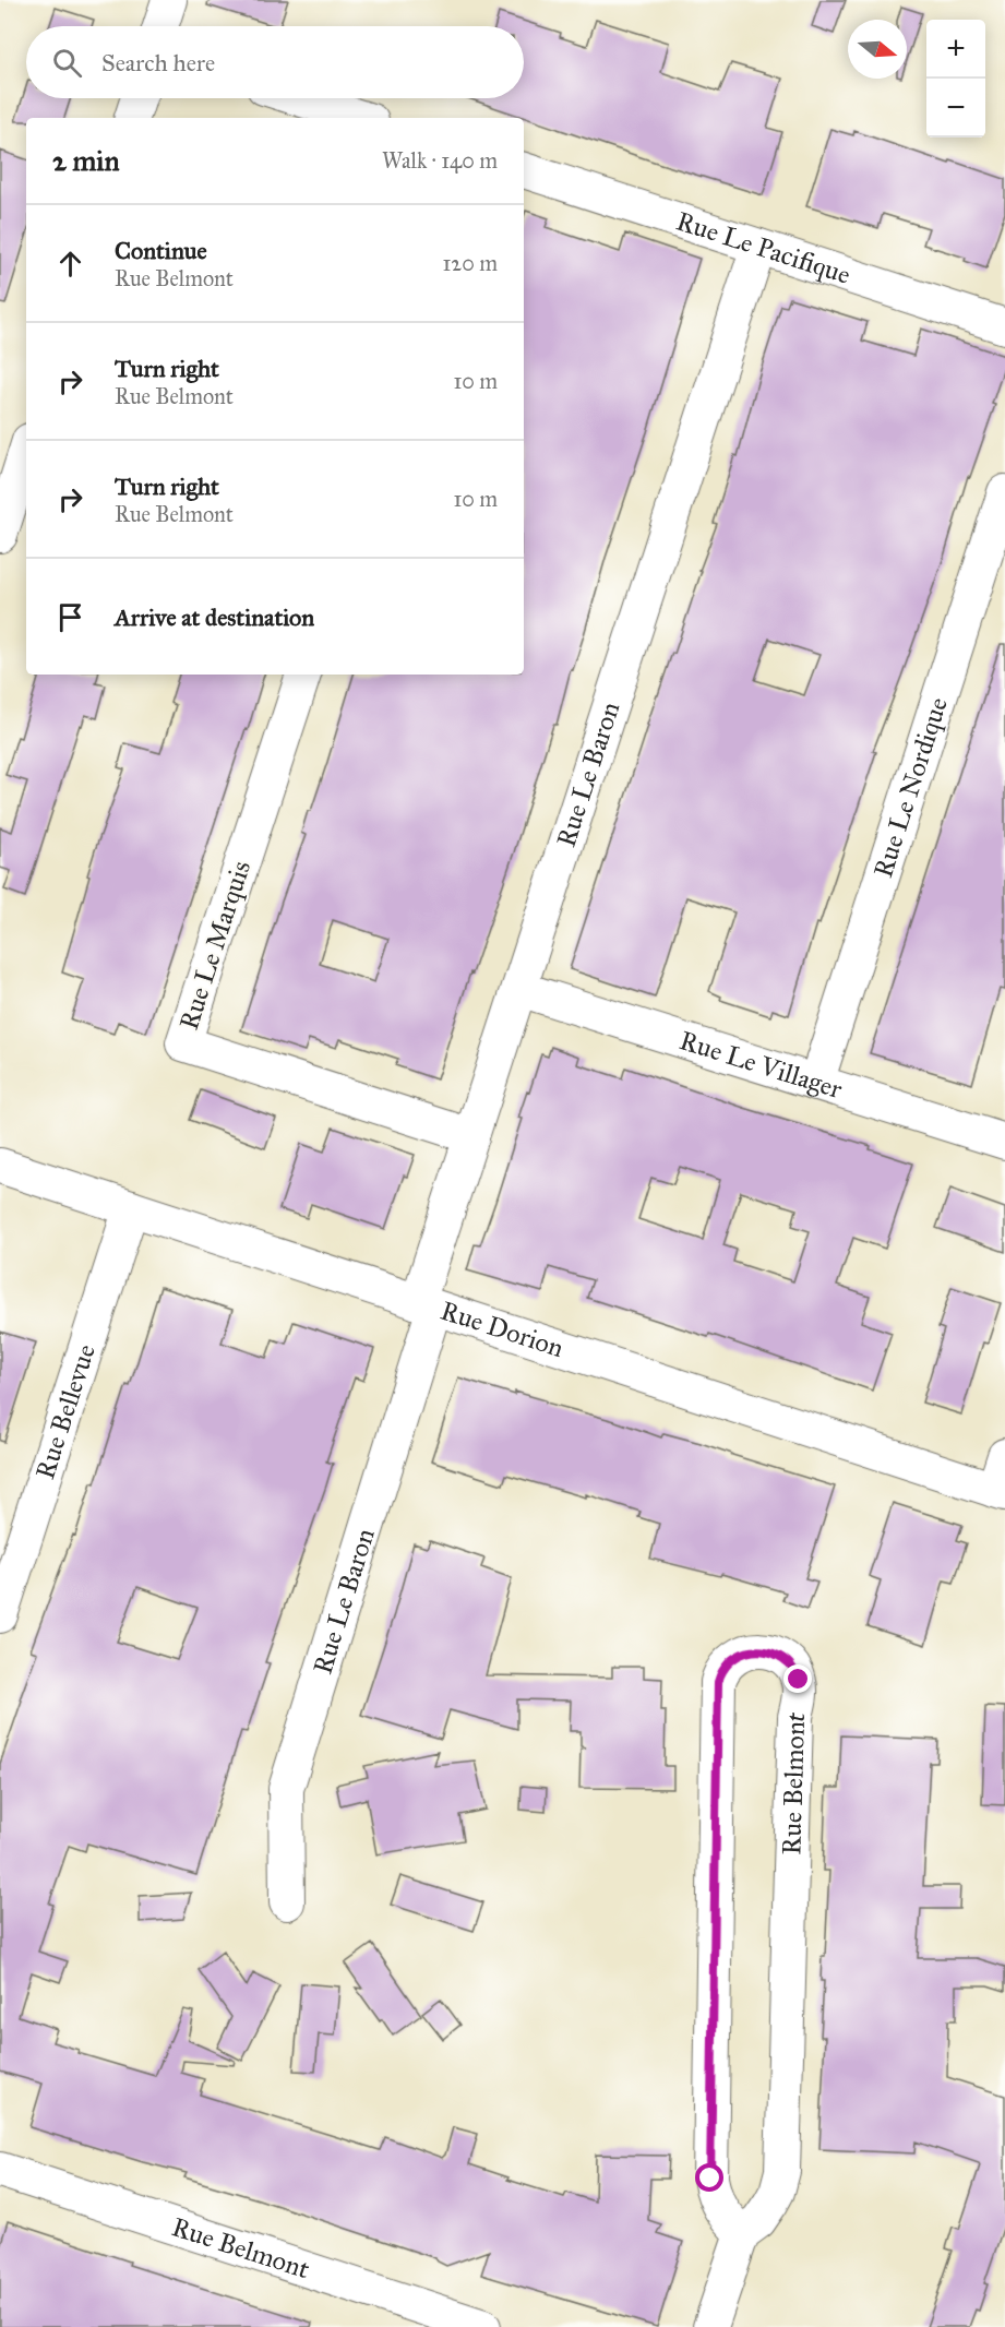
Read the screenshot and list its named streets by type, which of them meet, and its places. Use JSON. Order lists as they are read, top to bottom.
{
  "streets": {
    "street": [
      "Rue Le Pacifique",
      "Rue Le Baron",
      "Rue Le Nordique",
      "Rue Le Marquis",
      "Rue Le Villager",
      "Rue Dorion",
      "Rue Bellevue",
      "Rue Belmont"
    ]
  },
  "crossings": [
    ["Rue Le Pacifique", "Rue Le Baron"],
    ["Rue Le Baron", "Rue Le Marquis"],
    ["Rue Le Baron", "Rue Le Villager"],
    ["Rue Le Baron", "Rue Dorion"],
    ["Rue Le Nordique", "Rue Le Villager"],
    ["Rue Dorion", "Rue Bellevue"]
  ],
  "north": "right",
  "page": {
    "map_buttons": ["+", "−"],
    "search": "Search here",
    "heading": ["2 min", "Walk · 140 m"],
    "list": [
      ["Continue", "Rue Belmont", "120 m"],
      ["Turn right", "Rue Belmont", "10 m"],
      ["Turn right", "Rue Belmont", "10 m"],
      "Arrive at destination"
    ]
  }
}
